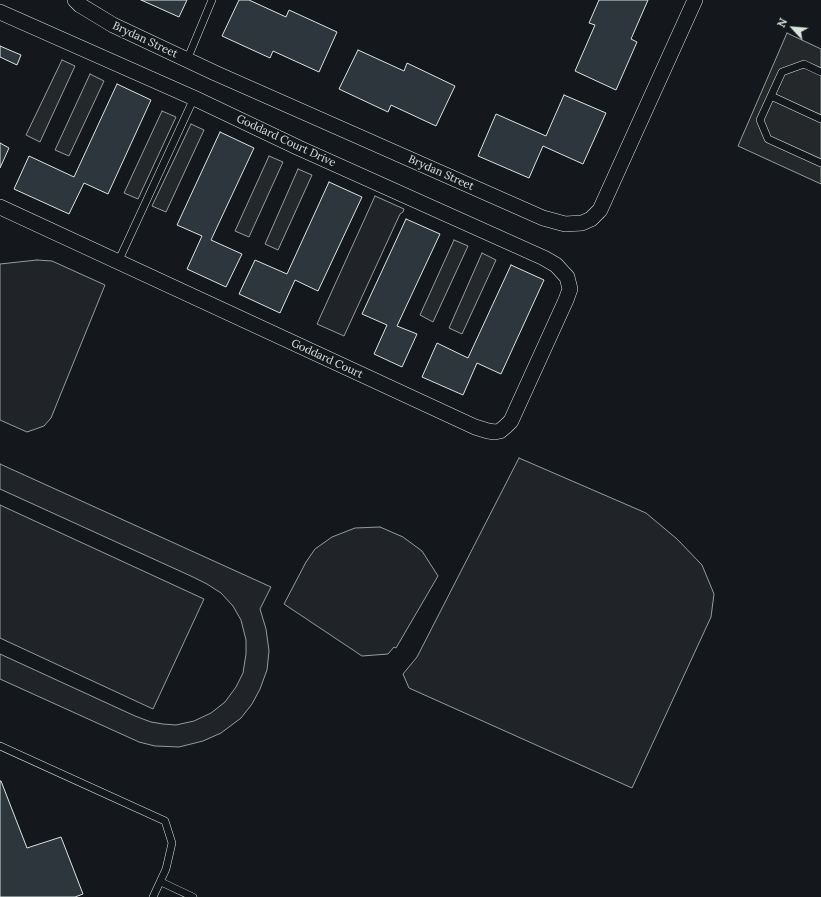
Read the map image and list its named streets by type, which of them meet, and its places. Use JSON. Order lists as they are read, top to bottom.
{
  "streets": {
    "street": ["Brydan Street", "Goddard Court Drive", "Goddard Court"]
  },
  "crossings": [
    ["Goddard Court Drive", "Goddard Court"]
  ],
  "north": "top left"
}
